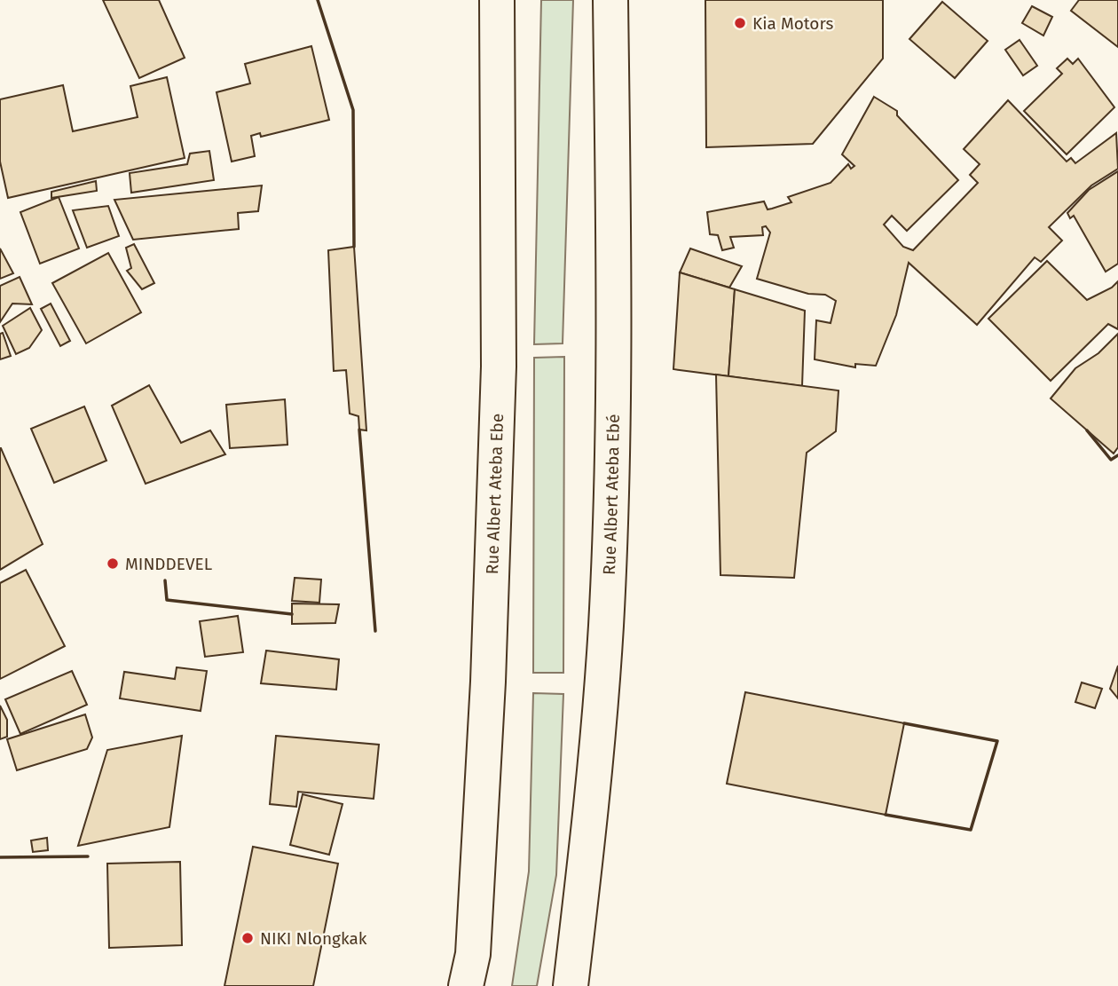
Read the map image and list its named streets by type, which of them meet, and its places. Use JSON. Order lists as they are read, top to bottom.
{
  "streets": {
    "highway": ["Rue Albert Ateba Ebe", "Rue Albert Ateba Ebé"]
  },
  "places": ["Kia Motors", "MINDDEVEL", "NIKI Nlongkak"]
}
